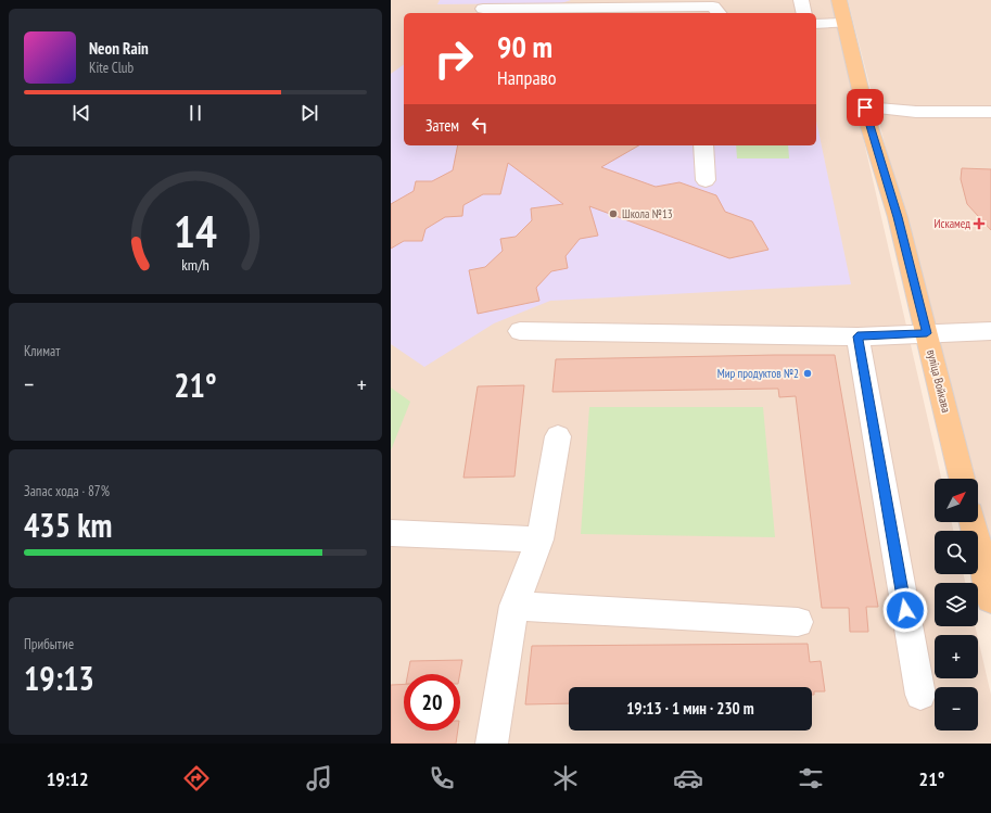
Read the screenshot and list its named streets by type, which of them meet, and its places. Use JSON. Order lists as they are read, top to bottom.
{
  "streets": {
    "main road": ["вуліца Войкава"]
  },
  "places": {
    "other": ["Школа №13", "Мир продуктов №2"],
    "health": ["Искамед"]
  },
  "north": "top right",
  "page": {
    "turn": ["90 m", "Направо"],
    "song": ["Neon Rain", "Kite Club"],
    "then": "Затем",
    "tile": [
      "Климат",
      ["Запас хода · 87%", "435 km"],
      ["Прибытие", "19:13"]
    ],
    "heat": ["−", "21°", "+"],
    "map_buttons": ["+", "−"],
    "limit": "20",
    "trip": "19:13 · 1 мин · 230 m",
    "tabs": ["19:12", "21°"],
    "gauge": ["14", "km/h"]
  }
}
